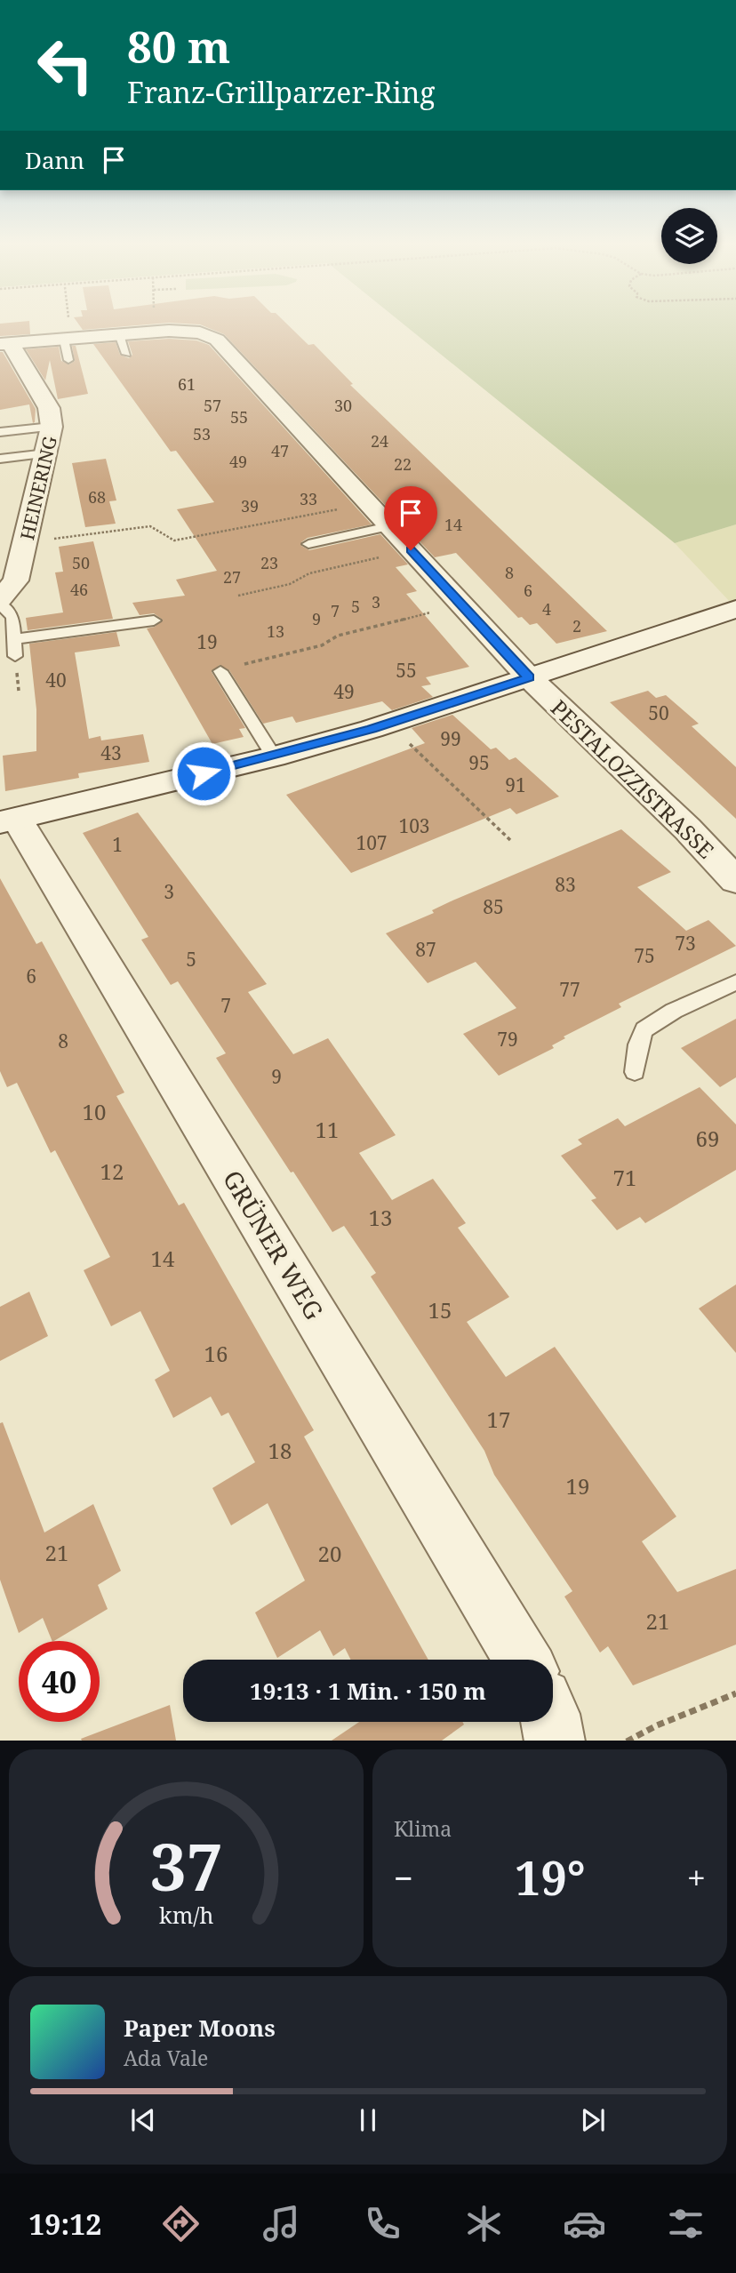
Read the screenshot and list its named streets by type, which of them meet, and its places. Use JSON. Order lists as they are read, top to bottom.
{
  "streets": {
    "street": ["HEINERING", "PESTALOZZISTRASSE", "GRÜNER WEG"]
  },
  "crossings": [
    ["HEINERING", "PESTALOZZISTRASSE"]
  ],
  "house_numbers": [
    "61",
    "57",
    "30",
    "55",
    "53",
    "24",
    "47",
    "49",
    "22",
    "68",
    "33",
    "39",
    "14",
    "50",
    "23",
    "8",
    "27",
    "46",
    "6",
    "3",
    "5",
    "4",
    "7",
    "9",
    "2",
    "13",
    "19",
    "55",
    "40",
    "49",
    "50",
    "99",
    "43",
    "95",
    "91",
    "103",
    "107",
    "1",
    "83",
    "3",
    "85",
    "73",
    "87",
    "75",
    "5",
    "6",
    "77",
    "7",
    "79",
    "8",
    "9",
    "10",
    "11",
    "69",
    "12",
    "71",
    "13",
    "14",
    "15",
    "16",
    "17",
    "18",
    "19",
    "21",
    "20",
    "21"
  ],
  "page": {
    "turn": ["80 m", "Franz-Grillparzer-Ring"],
    "then": "Dann",
    "limit": "40",
    "trip": "19:13 · 1 Min. · 150 m",
    "tile": "Klima",
    "heat": ["−", "19°", "+"],
    "song": ["Paper Moons", "Ada Vale"],
    "tabs": "19:12",
    "gauge": ["37", "km/h"]
  }
}
